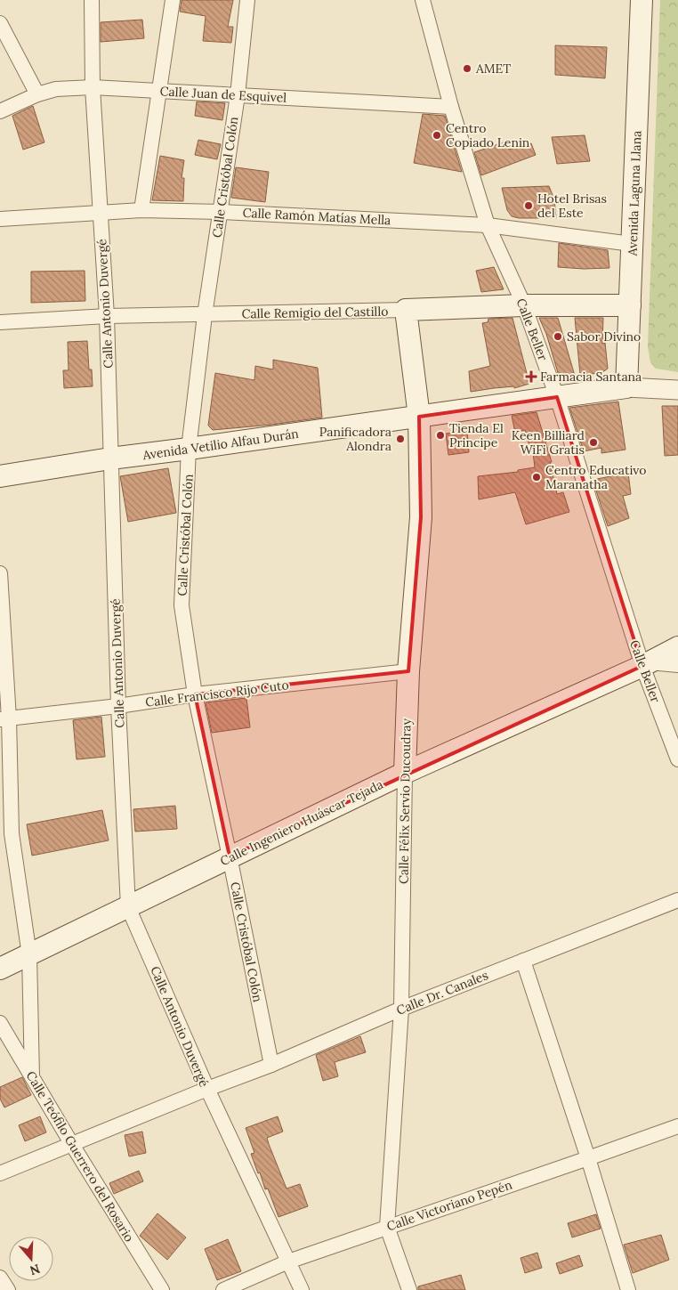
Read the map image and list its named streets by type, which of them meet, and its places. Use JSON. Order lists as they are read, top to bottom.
{
  "streets": {
    "main road": [
      "Avenida Laguna Llana",
      "Calle Remigio del Castillo",
      "Avenida Vetilio Alfau Durán",
      "Calle Félix Servio Ducoudray",
      "Calle Ingeniero Huáscar Tejada"
    ],
    "street": [
      "Calle Juan de Esquivel",
      "Calle Cristóbal Colón",
      "Calle Ramón Matías Mella",
      "Calle Antonio Duvergé",
      "Calle Beller",
      "Calle Francisco Rijo Cuto",
      "Calle Dr. Canales",
      "Calle Teófilo Guerrero del Rosario",
      "Calle Victoriano Pepén"
    ]
  },
  "crossings": [
    ["Calle Juan de Esquivel", "Calle Cristóbal Colón"],
    ["Calle Juan de Esquivel", "Calle Antonio Duvergé"],
    ["Calle Juan de Esquivel", "Calle Beller"],
    ["Calle Cristóbal Colón", "Calle Ramón Matías Mella"],
    ["Calle Cristóbal Colón", "Calle Remigio del Castillo"],
    ["Calle Cristóbal Colón", "Avenida Vetilio Alfau Durán"],
    ["Calle Cristóbal Colón", "Calle Francisco Rijo Cuto"],
    ["Calle Cristóbal Colón", "Calle Ingeniero Huáscar Tejada"],
    ["Calle Cristóbal Colón", "Calle Dr. Canales"],
    ["Avenida Laguna Llana", "Calle Ramón Matías Mella"],
    ["Avenida Laguna Llana", "Calle Remigio del Castillo"],
    ["Avenida Laguna Llana", "Avenida Vetilio Alfau Durán"],
    ["Calle Ramón Matías Mella", "Calle Antonio Duvergé"],
    ["Calle Ramón Matías Mella", "Calle Beller"],
    ["Calle Antonio Duvergé", "Calle Remigio del Castillo"],
    ["Calle Antonio Duvergé", "Avenida Vetilio Alfau Durán"],
    ["Calle Antonio Duvergé", "Calle Francisco Rijo Cuto"],
    ["Calle Antonio Duvergé", "Calle Ingeniero Huáscar Tejada"],
    ["Calle Antonio Duvergé", "Calle Dr. Canales"],
    ["Calle Antonio Duvergé", "Calle Victoriano Pepén"],
    ["Calle Remigio del Castillo", "Calle Beller"],
    ["Calle Remigio del Castillo", "Calle Félix Servio Ducoudray"],
    ["Calle Beller", "Avenida Vetilio Alfau Durán"],
    ["Calle Beller", "Calle Ingeniero Huáscar Tejada"],
    ["Avenida Vetilio Alfau Durán", "Calle Félix Servio Ducoudray"],
    ["Calle Francisco Rijo Cuto", "Calle Félix Servio Ducoudray"],
    ["Calle Félix Servio Ducoudray", "Calle Ingeniero Huáscar Tejada"],
    ["Calle Félix Servio Ducoudray", "Calle Dr. Canales"],
    ["Calle Félix Servio Ducoudray", "Calle Victoriano Pepén"],
    ["Calle Dr. Canales", "Calle Teófilo Guerrero del Rosario"]
  ],
  "places": {
    "other": [
      "AMET",
      "Centro Copiado Lenin",
      "Hotel Brisas del Este",
      "Sabor Divino",
      "Tienda El Principe",
      "Panificadora Alondra",
      "Keen Billiard WiFi Gratis",
      "Centro Educativo Maranatha"
    ],
    "health": ["Farmacia Santana"]
  },
  "north": "bottom"
}
